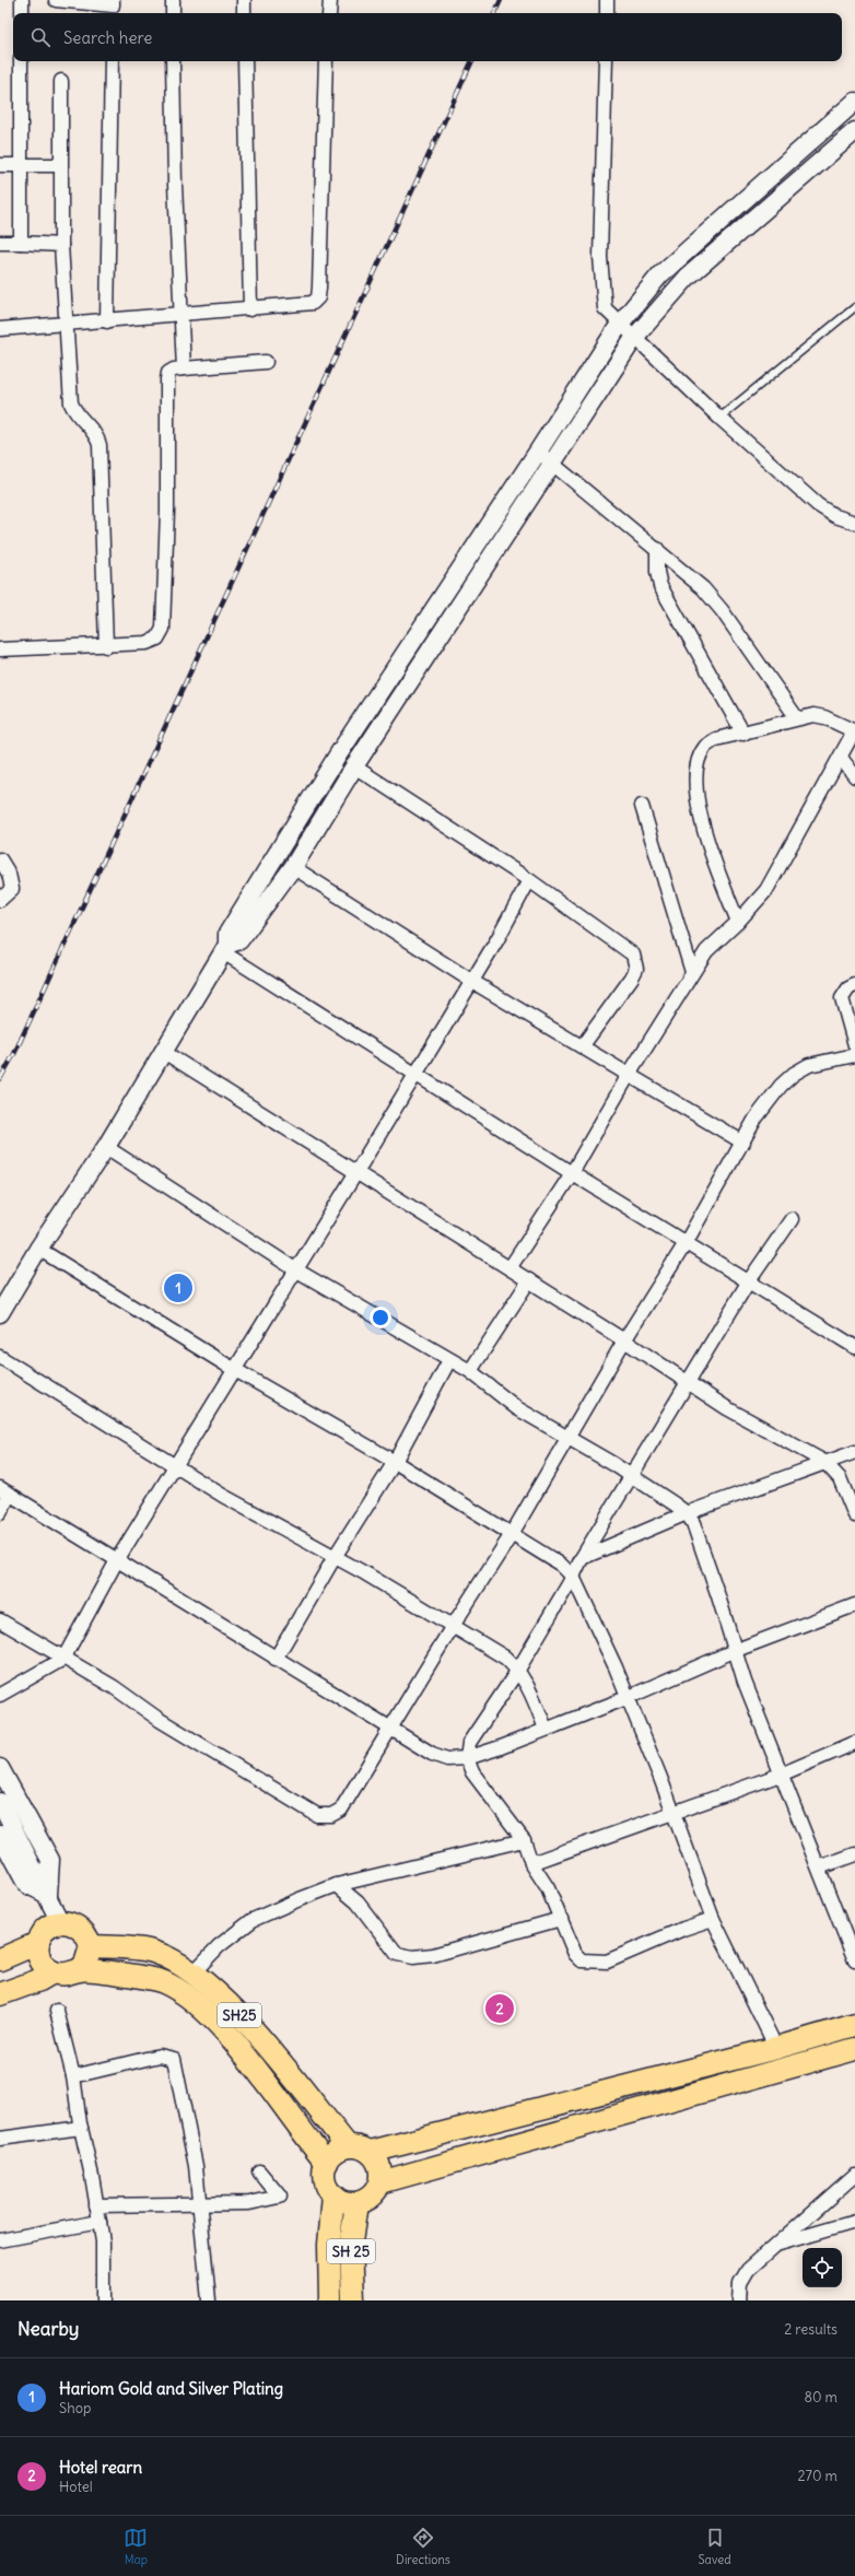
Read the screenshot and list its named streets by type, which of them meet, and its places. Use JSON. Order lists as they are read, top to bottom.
{
  "streets": {
    "main road": ["SH25", "SH 25"]
  },
  "crossings": [
    ["SH25", "SH 25"]
  ],
  "page": {
    "search": "Search here",
    "pins": ["1", "2"],
    "heading": ["Nearby", "2 results"],
    "list": [
      {
        "mark": "1",
        "name": "Hariom Gold and Silver Plating",
        "note": "Shop",
        "value": "80 m"
      },
      {
        "mark": "2",
        "name": "Hotel rearn",
        "note": "Hotel",
        "value": "270 m"
      }
    ],
    "nav": ["Map", "Directions", "Saved"]
  }
}
